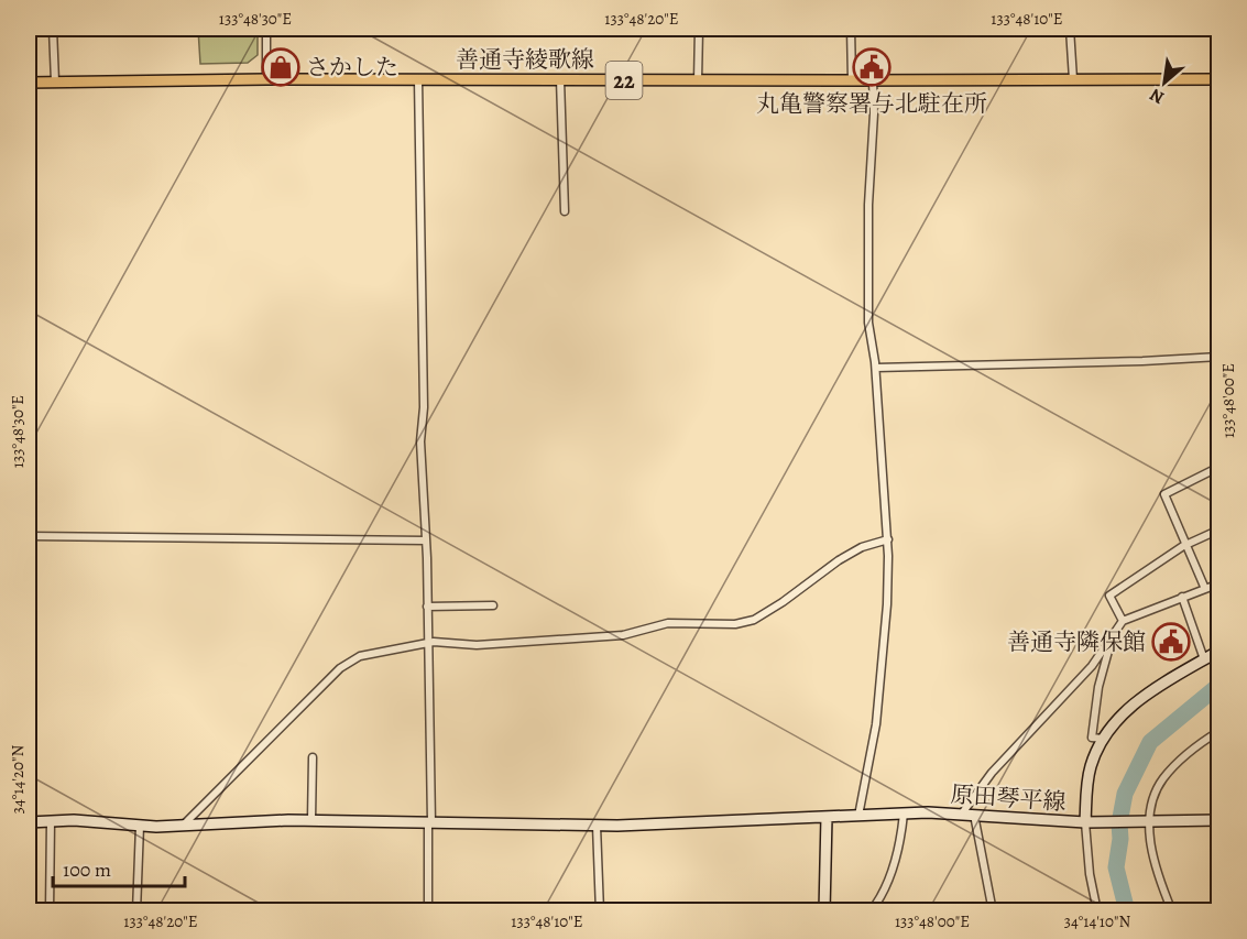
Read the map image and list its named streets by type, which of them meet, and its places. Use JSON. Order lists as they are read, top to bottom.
{
  "streets": {
    "main road": ["善通寺綾歌線", "22"],
    "street": ["原田琴平線"]
  },
  "places": {
    "shop": ["さかした"],
    "public building": ["丸亀警察署与北駐在所", "善通寺隣保館"]
  },
  "scale_bar": "100 m",
  "north": "bottom left",
  "coordinates": [
    "133°48'30\"E",
    "133°48'20\"E",
    "133°48'10\"E",
    "133°48'00\"E",
    "34°14'20\"N",
    "34°14'10\"N"
  ]
}
